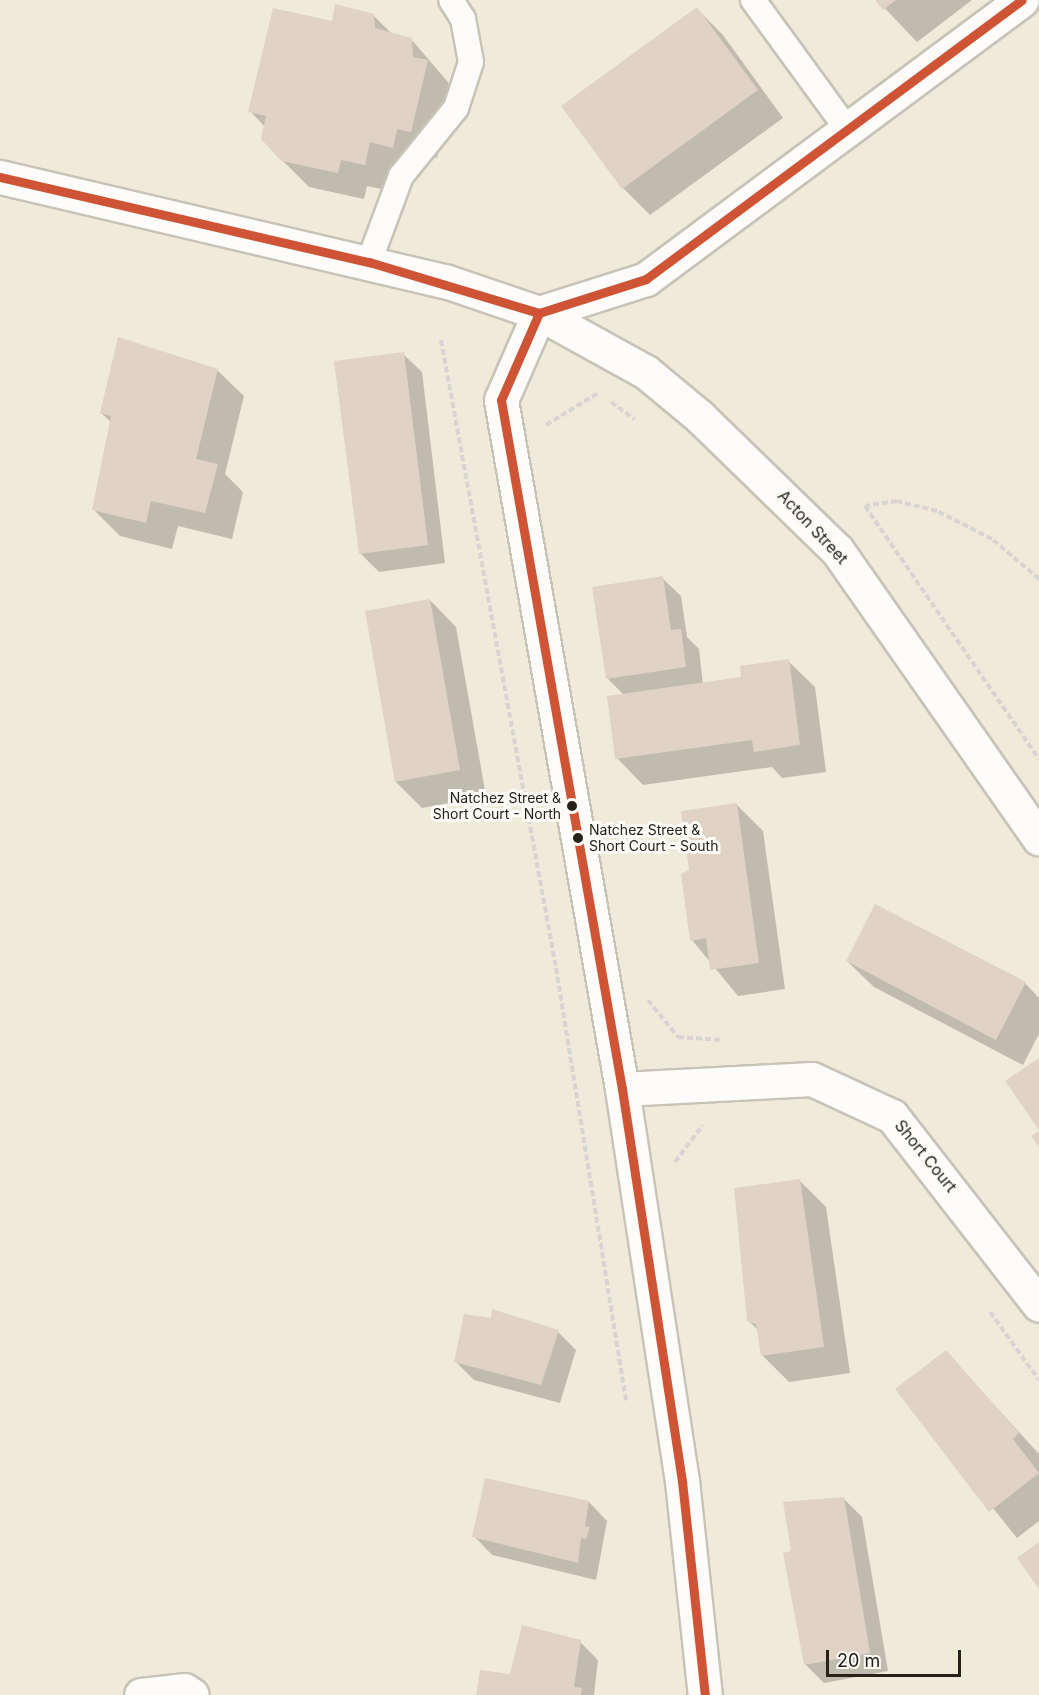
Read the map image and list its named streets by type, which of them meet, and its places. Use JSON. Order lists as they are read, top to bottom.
{
  "streets": {
    "street": ["Acton Street", "Short Court"]
  },
  "places": ["Natchez Street & Short Court - North", "Natchez Street & Short Court - South"],
  "scale_bar": "20 m"
}
